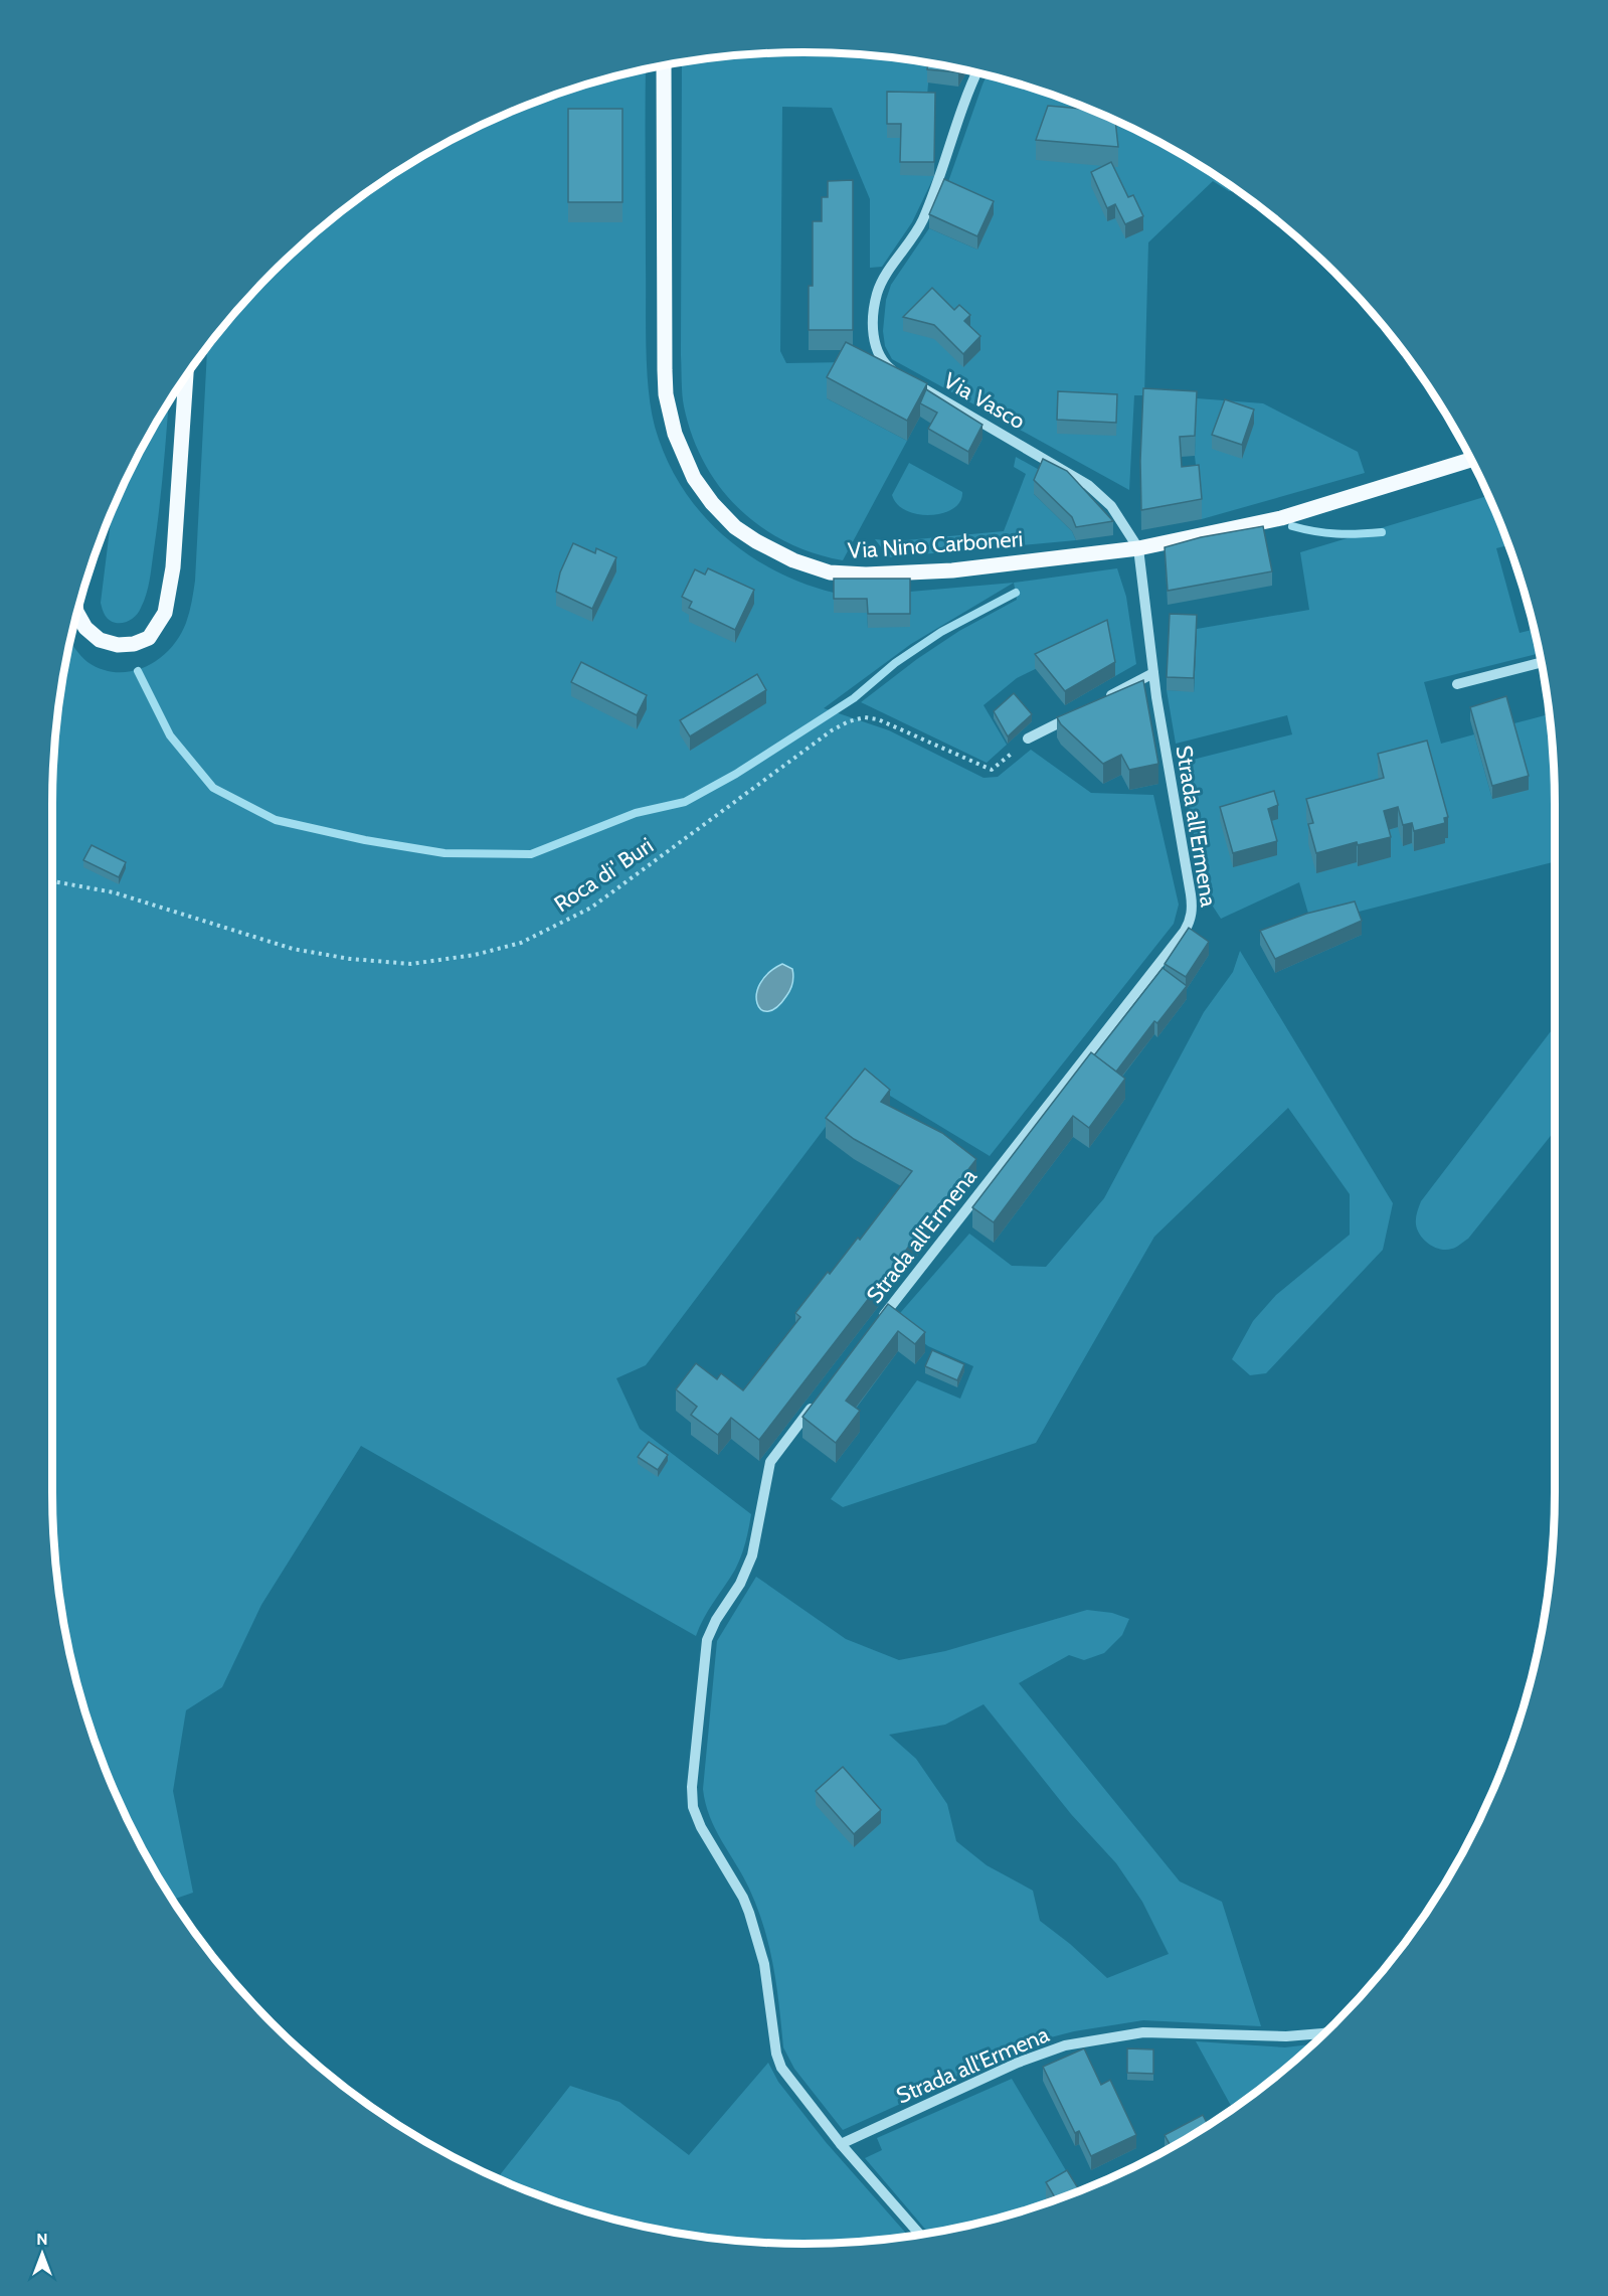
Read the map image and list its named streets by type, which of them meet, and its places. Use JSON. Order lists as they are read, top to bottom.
{
  "streets": {
    "main road": ["Via Nino Carboneri"],
    "street": ["Via Vasco", "Strada all'Ermena"],
    "path": ["Roca di' Buri"]
  },
  "crossings": [
    ["Via Vasco", "Via Nino Carboneri"],
    ["Via Vasco", "Strada all'Ermena"],
    ["Via Nino Carboneri", "Strada all'Ermena"]
  ],
  "north": "top"
}
